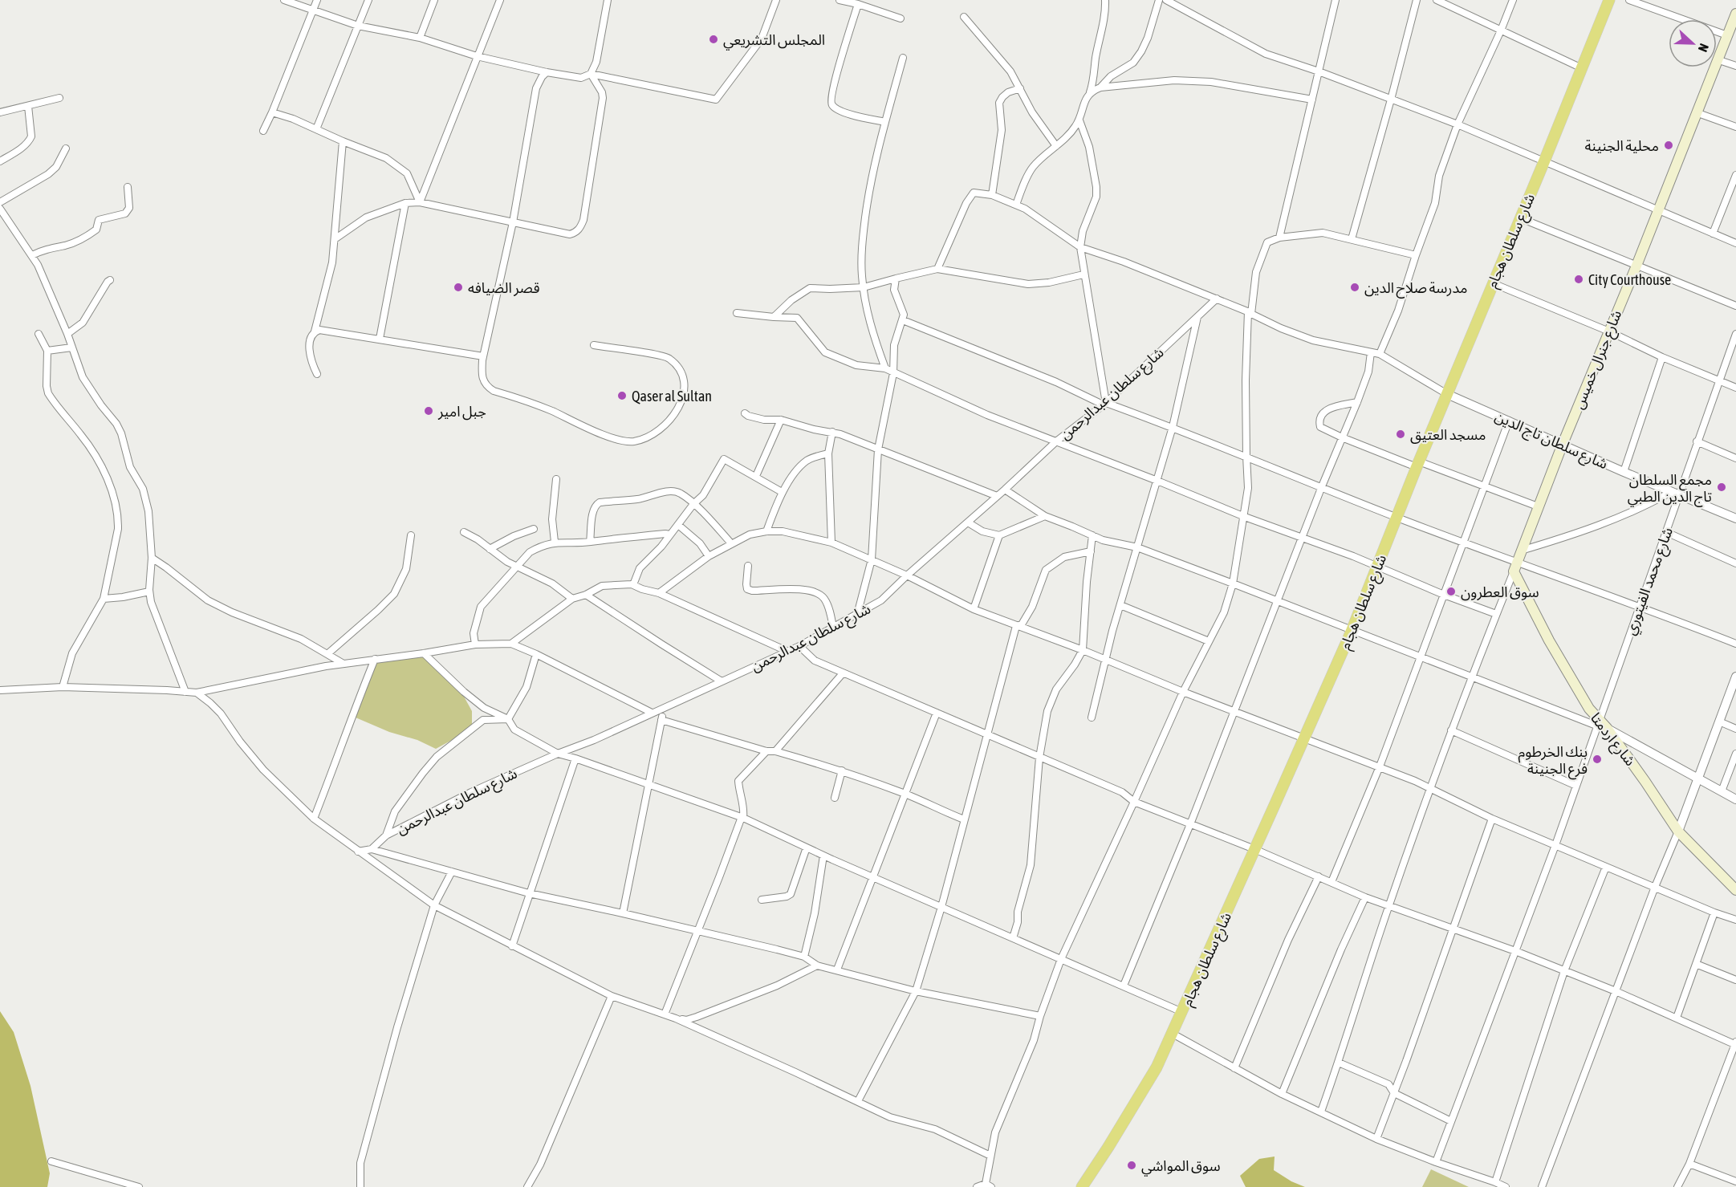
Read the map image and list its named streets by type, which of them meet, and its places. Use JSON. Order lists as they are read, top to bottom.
{
  "streets": {
    "highway": ["شارع سلطان هجام"],
    "main road": ["شارع جنرال خميس", "شارع اردمتا"],
    "street": ["شارع سلطان عبدالرحمن", "شارع سلطان تاج الدين", "شارع محمد الفيتوري"]
  },
  "crossings": [
    ["شارع سلطان هجام", "شارع سلطان تاج الدين"],
    ["شارع جنرال خميس", "شارع سلطان تاج الدين"],
    ["شارع جنرال خميس", "شارع اردمتا"],
    ["شارع سلطان تاج الدين", "شارع محمد الفيتوري"],
    ["شارع محمد الفيتوري", "شارع اردمتا"]
  ],
  "places": [
    "المجلس التشريعي",
    "محلية الجنينة",
    "City Courthouse",
    "قصر الضيافه",
    "مدرسة صلاح الدين",
    "Qaser al Sultan",
    "جبل امير",
    "مسجد العتيق",
    "مجمع السلطان تاج الدين الطبي",
    "سوق العطرون",
    "بنك الخرطوم فرع الجنينة",
    "سوق المواشي"
  ],
  "north": "right"
}
